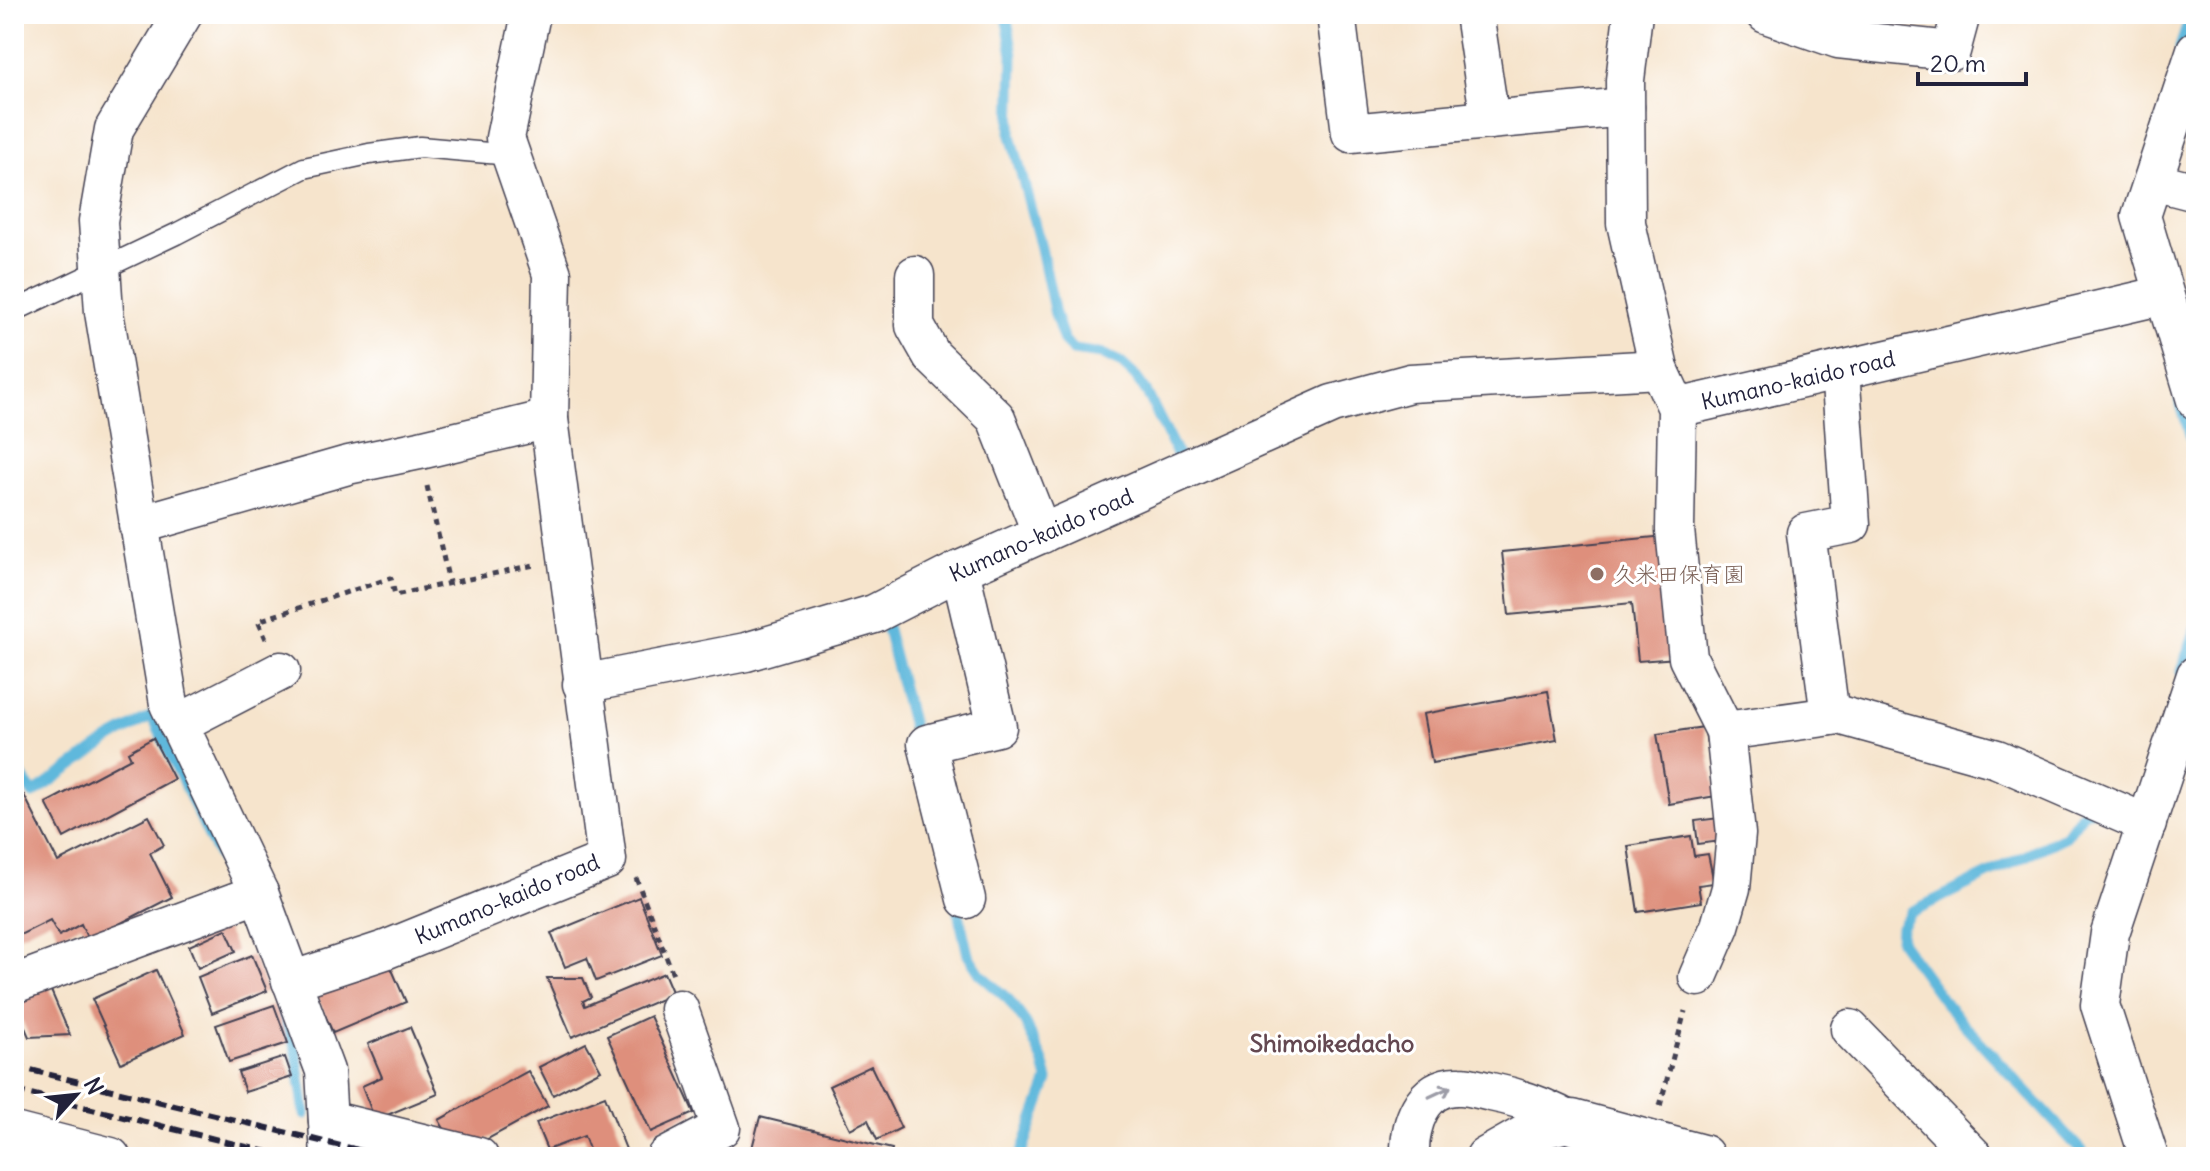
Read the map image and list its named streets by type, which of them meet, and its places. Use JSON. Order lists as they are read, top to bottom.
{
  "streets": {
    "street": ["Kumano-kaido road"]
  },
  "districts": ["Shimoikedacho"],
  "places": ["久米田保育園"],
  "scale_bar": "20 m",
  "north": "top right"
}
